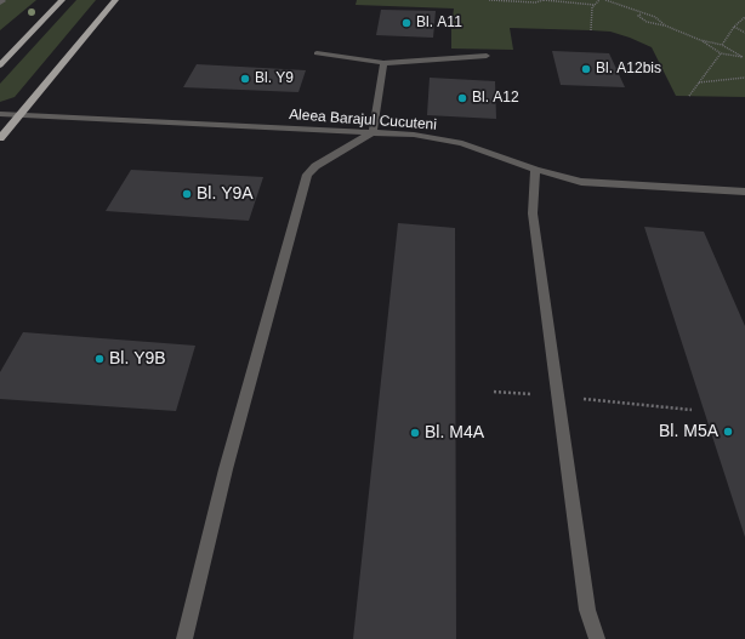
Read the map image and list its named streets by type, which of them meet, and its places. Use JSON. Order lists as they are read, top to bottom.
{
  "streets": {
    "street": ["Aleea Barajul Cucuteni"]
  },
  "places": [
    "Bl. A11",
    "Bl. A12bis",
    "Bl. Y9",
    "Bl. A12",
    "Bl. Y9A",
    "Bl. Y9B",
    "Bl. M5A",
    "Bl. M4A"
  ]
}
